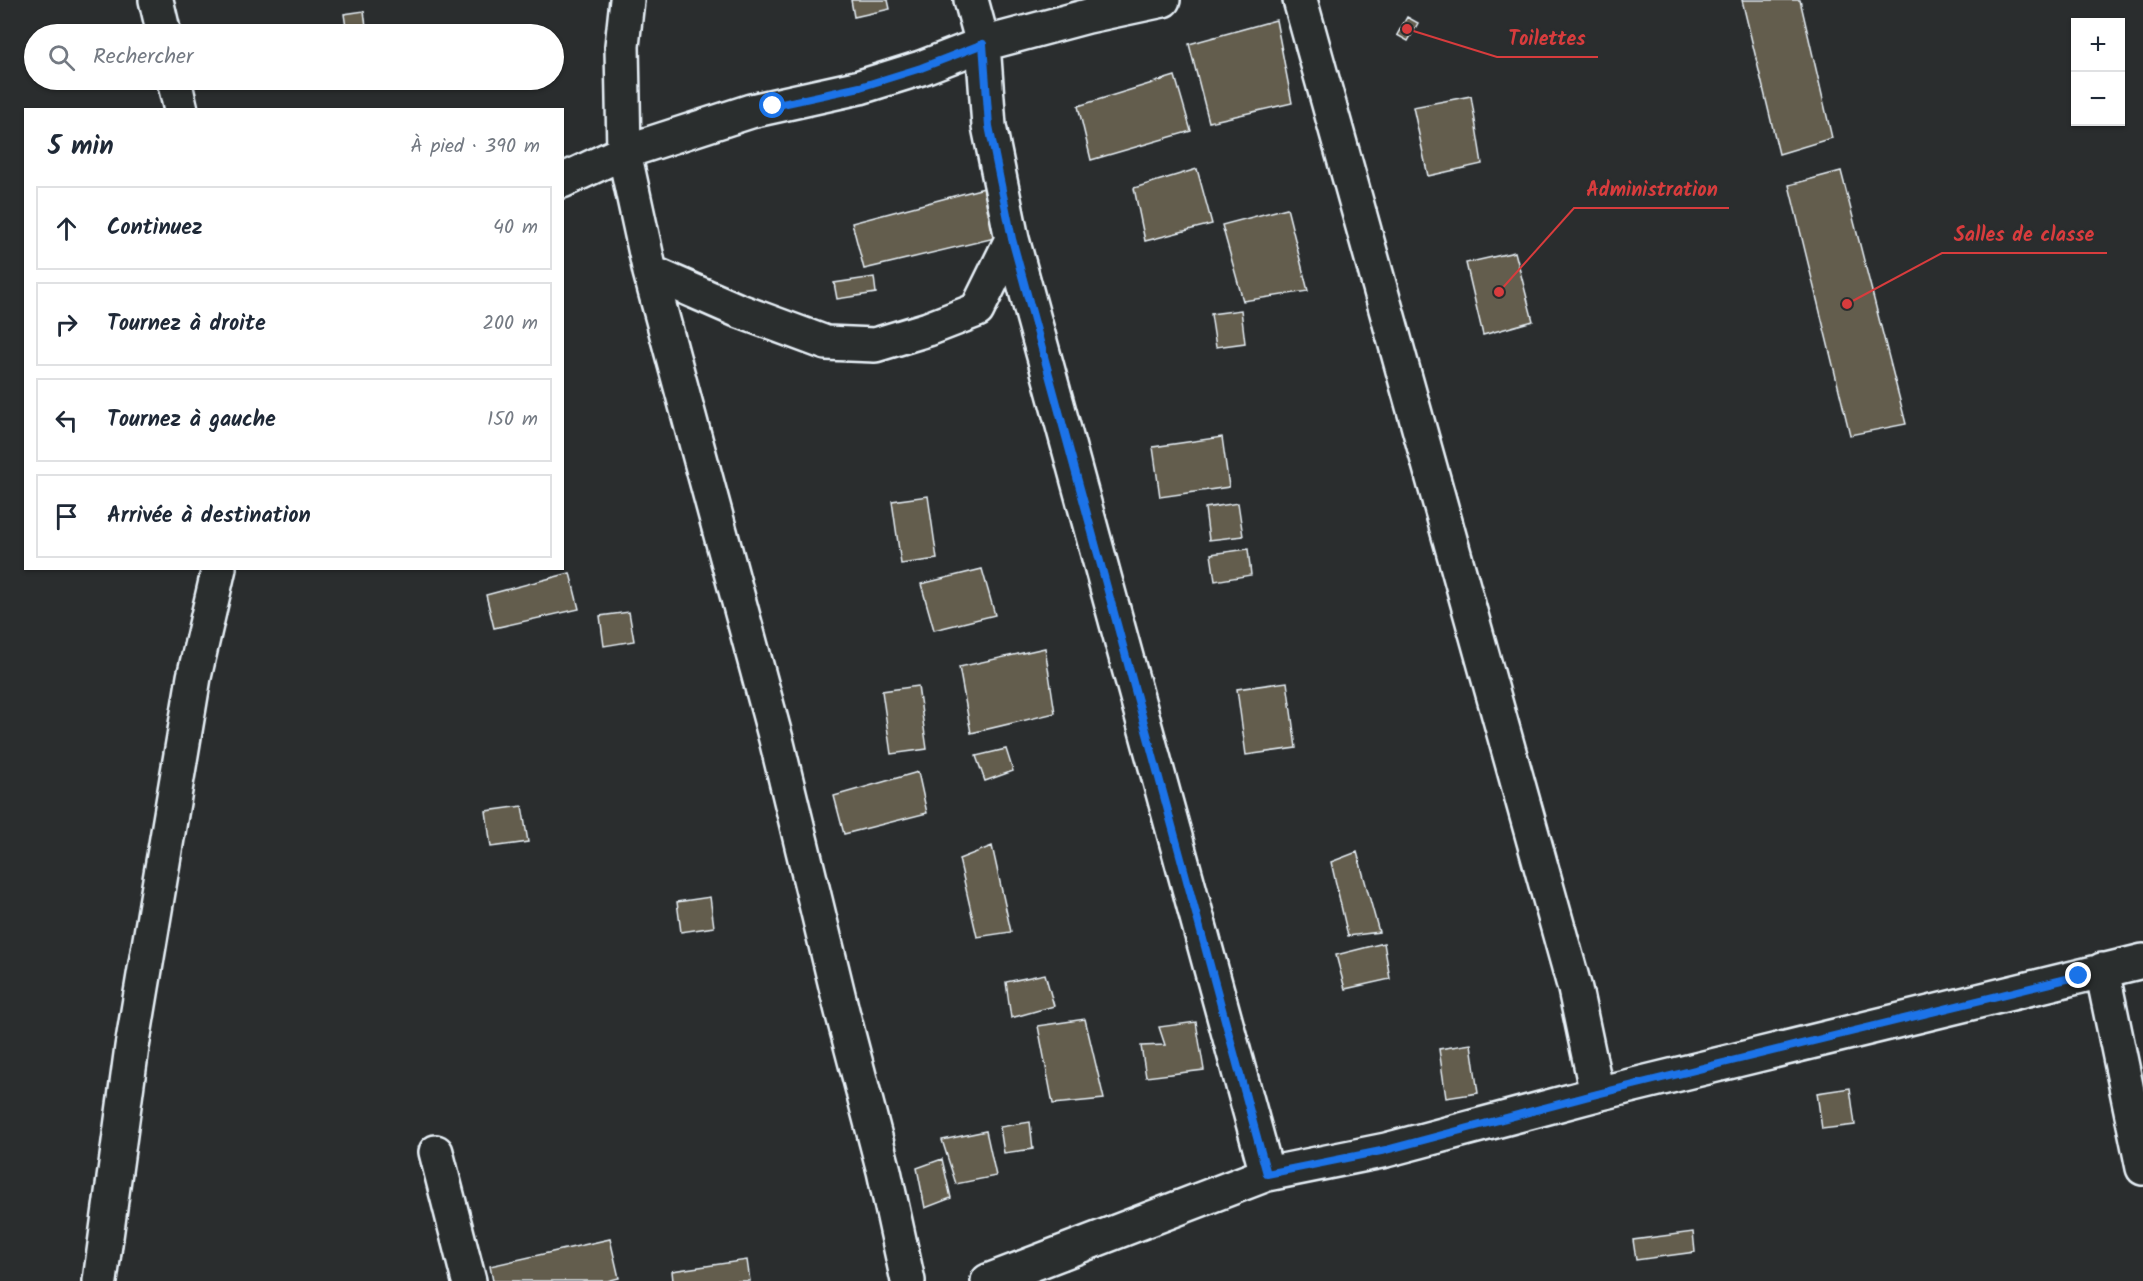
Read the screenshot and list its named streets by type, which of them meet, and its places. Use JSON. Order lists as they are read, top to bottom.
{
  "places": ["Toilettes", "Administration", "Salles de classe"],
  "page": {
    "map_buttons": ["+", "−"],
    "search": "Rechercher",
    "heading": ["5 min", "À pied · 390 m"],
    "list": [
      ["Continuez", "40 m"],
      ["Tournez à droite", "200 m"],
      ["Tournez à gauche", "150 m"],
      "Arrivée à destination"
    ]
  }
}
